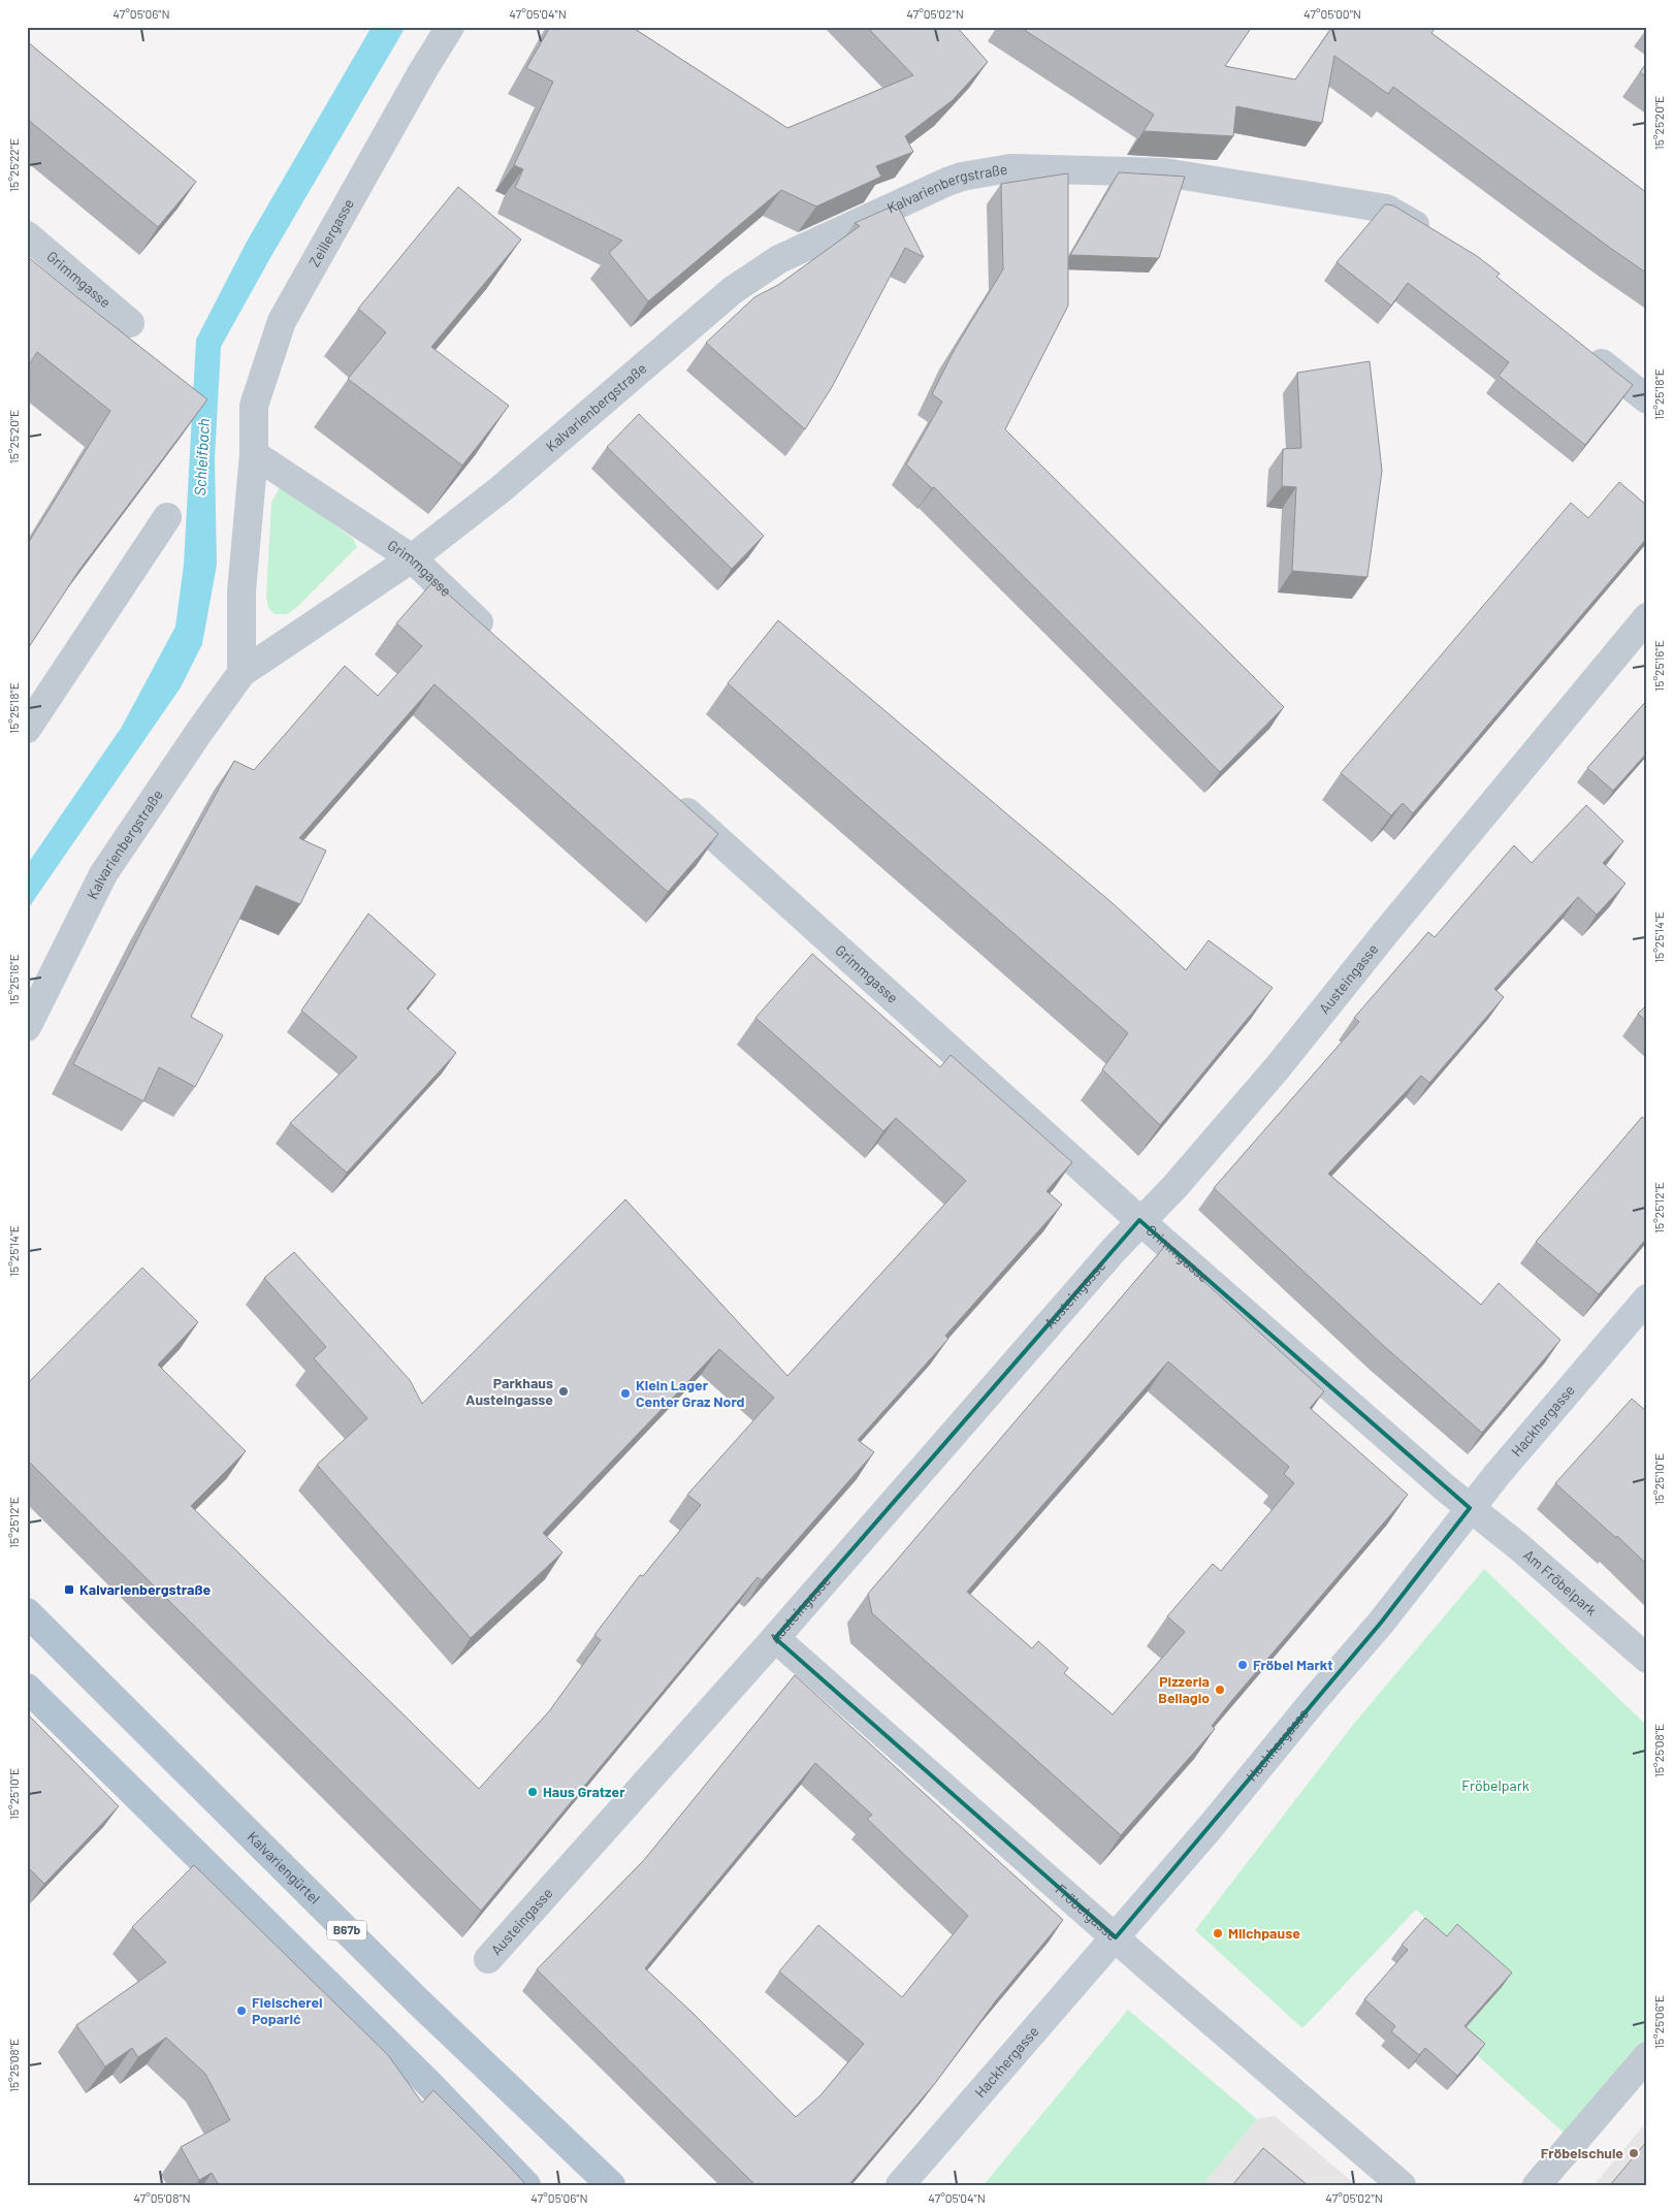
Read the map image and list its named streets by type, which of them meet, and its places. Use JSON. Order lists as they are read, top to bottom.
{
  "streets": {
    "main road": ["Hackhergasse", "Kalvariengürtel", "B67b"],
    "street": [
      "Kalvarienbergstraße",
      "Zeillergasse",
      "Grimmgasse",
      "Austeingasse",
      "Am Fröbelpark",
      "Fröbelgasse"
    ]
  },
  "crossings": [
    ["Kalvarienbergstraße", "Grimmgasse"],
    ["Zeillergasse", "Grimmgasse"],
    ["Grimmgasse", "Austeingasse"],
    ["Grimmgasse", "Hackhergasse"],
    ["Grimmgasse", "Am Fröbelpark"],
    ["Austeingasse", "Fröbelgasse"],
    ["Hackhergasse", "Am Fröbelpark"],
    ["Hackhergasse", "Fröbelgasse"]
  ],
  "water": ["Schleifbach"],
  "parks": ["Fröbelpark"],
  "places": {
    "other": [
      "Parkhaus Austeingasse",
      "Klein Lager Center Graz Nord",
      "Fröbel Markt",
      "Pizzeria Bellagio",
      "Haus Gratzer",
      "Milchpause",
      "Fleischerei Poparić",
      "Fröbelschule"
    ],
    "transit": ["Kalvarienbergstraße"]
  },
  "coordinates": [
    "47°05'06\"N",
    "47°05'04\"N",
    "47°05'02\"N",
    "47°05'00\"N",
    "15°25'20\"E",
    "15°25'22\"E",
    "15°25'18\"E",
    "15°25'16\"E",
    "15°25'14\"E",
    "15°25'12\"E",
    "15°25'10\"E",
    "15°25'08\"E",
    "15°25'06\"E",
    "47°05'08\"N"
  ]
}
